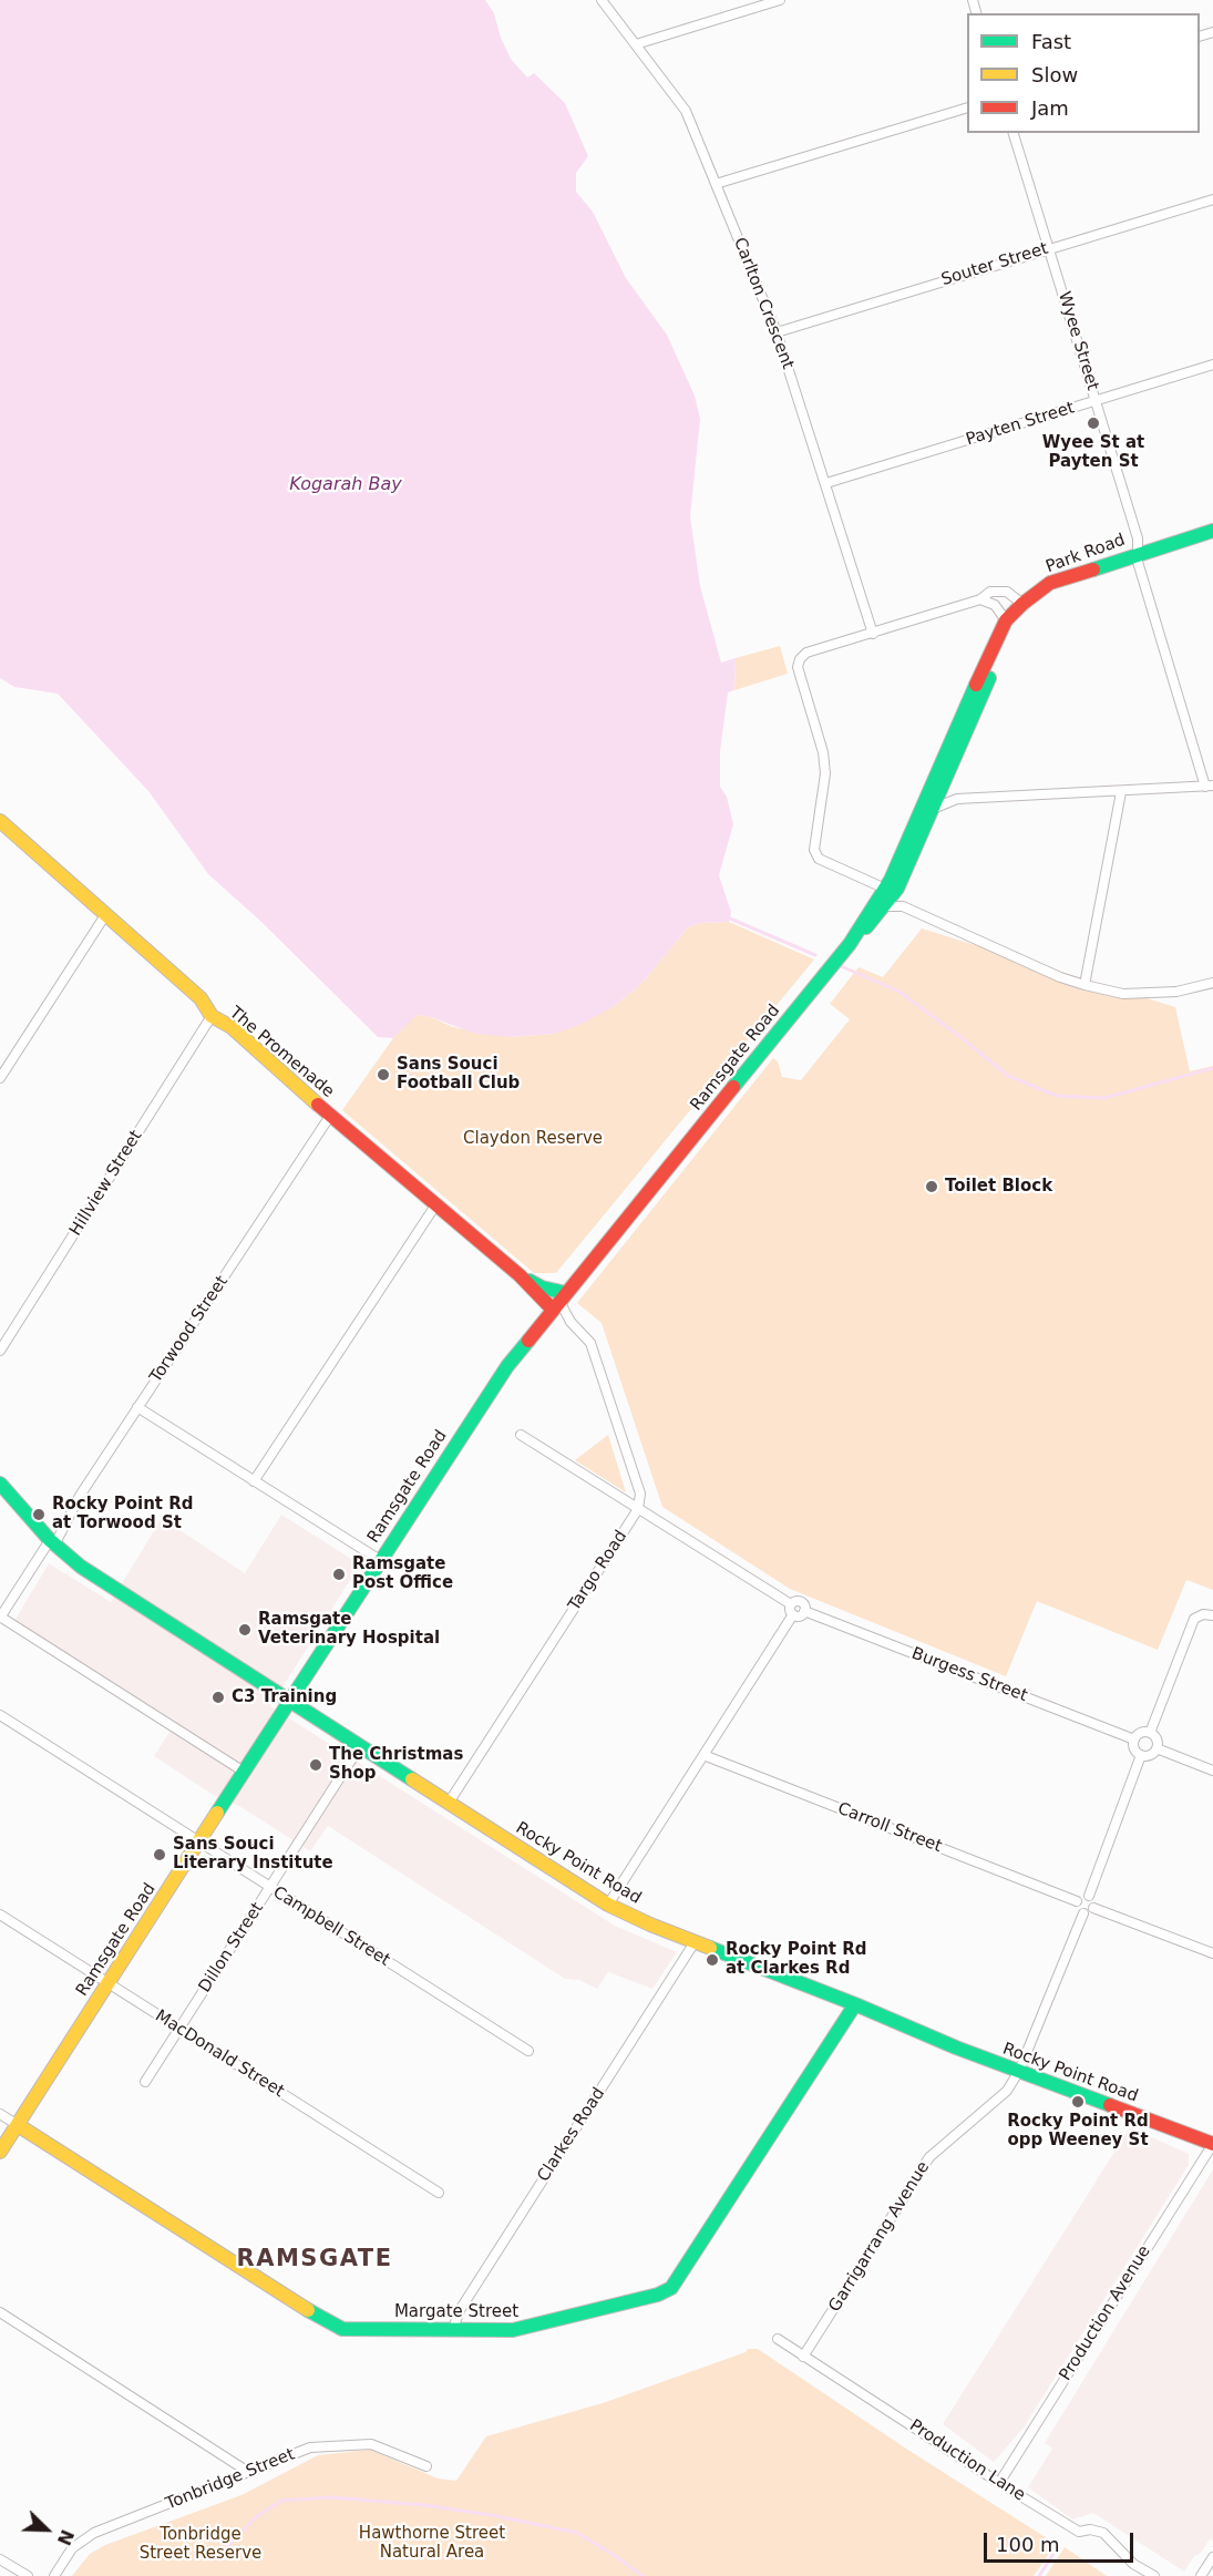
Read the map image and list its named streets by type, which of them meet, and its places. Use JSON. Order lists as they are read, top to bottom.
{
  "streets": {
    "main road": [
      "Park Road",
      "The Promenade",
      "Ramsgate Road",
      "Rocky Point Road",
      "Margate Street"
    ],
    "street": [
      "Souter Street",
      "Carlton Crescent",
      "Wyee Street",
      "Payten Street",
      "Hillview Street",
      "Torwood Street",
      "Targo Road",
      "Burgess Street",
      "Carroll Street",
      "Campbell Street",
      "Dillon Street",
      "MacDonald Street",
      "Clarkes Road",
      "Garrigarrang Avenue",
      "Production Avenue",
      "Production Lane",
      "Tonbridge Street"
    ]
  },
  "crossings": [
    ["Souter Street", "Carlton Crescent"],
    ["Souter Street", "Wyee Street"],
    ["Carlton Crescent", "Payten Street"],
    ["Wyee Street", "Payten Street"],
    ["Wyee Street", "Park Road"],
    ["Park Road", "Ramsgate Road"],
    ["The Promenade", "Ramsgate Road"],
    ["The Promenade", "Hillview Street"],
    ["The Promenade", "Torwood Street"],
    ["Ramsgate Road", "Rocky Point Road"],
    ["Ramsgate Road", "Campbell Street"],
    ["Ramsgate Road", "MacDonald Street"],
    ["Ramsgate Road", "Margate Street"],
    ["Torwood Street", "Rocky Point Road"],
    ["Targo Road", "Rocky Point Road"],
    ["Carroll Street", "Garrigarrang Avenue"],
    ["Rocky Point Road", "Dillon Street"],
    ["Rocky Point Road", "Clarkes Road"],
    ["Rocky Point Road", "Garrigarrang Avenue"],
    ["Rocky Point Road", "Margate Street"],
    ["Rocky Point Road", "Production Avenue"],
    ["Campbell Street", "Dillon Street"],
    ["Dillon Street", "MacDonald Street"],
    ["Clarkes Road", "Margate Street"],
    ["Garrigarrang Avenue", "Production Lane"],
    ["Production Avenue", "Production Lane"]
  ],
  "districts": ["RAMSGATE"],
  "water": ["Kogarah Bay"],
  "parks": ["Claydon Reserve", "Hawthorne Street Natural Area", "Tonbridge Street Reserve"],
  "places": [
    "Wyee St at Payten St",
    "Sans Souci Football Club",
    "Toilet Block",
    "Rocky Point Rd at Torwood St",
    "Ramsgate Post Office",
    "Ramsgate Veterinary Hospital",
    "C3 Training",
    "The Christmas Shop",
    "Sans Souci Literary Institute",
    "Rocky Point Rd at Clarkes Rd",
    "Rocky Point Rd opp Weeney St"
  ],
  "legend": ["Fast", "Slow", "Jam"],
  "scale_bar": "100 m",
  "north": "bottom right"
}
